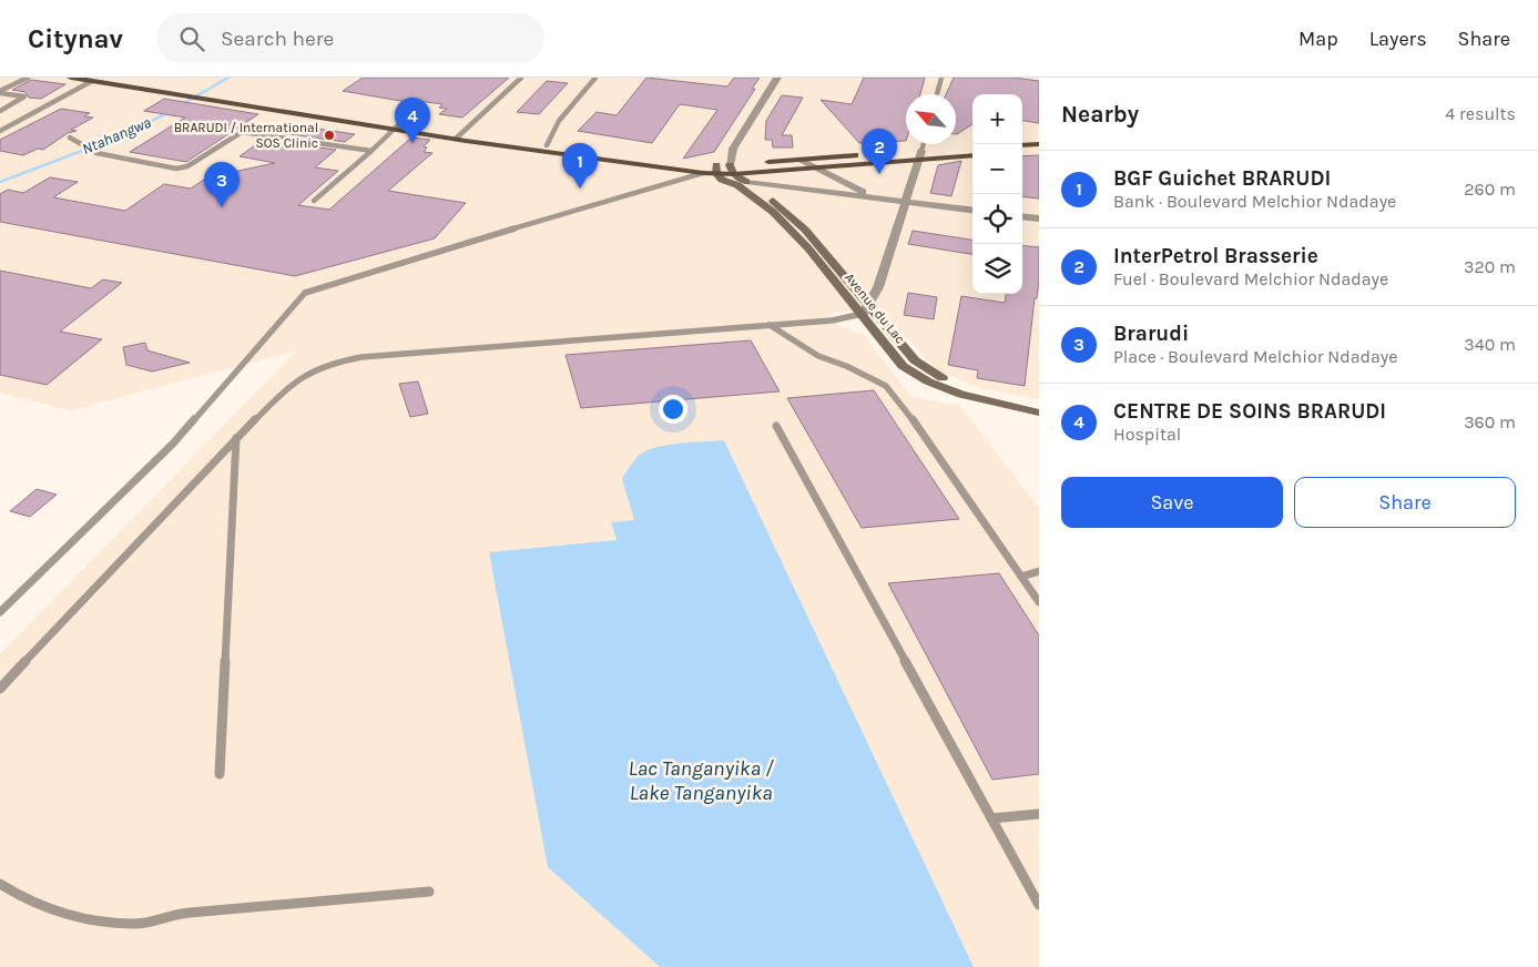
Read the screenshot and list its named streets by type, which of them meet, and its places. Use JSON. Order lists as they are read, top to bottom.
{
  "streets": {
    "main road": ["Avenue du Lac"]
  },
  "water": ["Ntahangwa", "Lac Tanganyika / Lake Tanganyika"],
  "places": ["BRARUDI / International SOS Clinic"],
  "north": "top left",
  "page": {
    "header": "Citynav",
    "search": "Search here",
    "nav": ["Map", "Layers", "Share"],
    "heading": ["Nearby", "4 results"],
    "map_buttons": ["+", "−"],
    "pins": [
      "4",
      "2",
      "1",
      "3"
    ],
    "list": [
      {
        "mark": "1",
        "name": "BGF Guichet BRARUDI",
        "note": "Bank · Boulevard Melchior Ndadaye",
        "value": "260 m"
      },
      {
        "mark": "2",
        "name": "InterPetrol Brasserie",
        "note": "Fuel · Boulevard Melchior Ndadaye",
        "value": "320 m"
      },
      {
        "mark": "3",
        "name": "Brarudi",
        "note": "Place · Boulevard Melchior Ndadaye",
        "value": "340 m"
      },
      {
        "mark": "4",
        "name": "CENTRE DE SOINS BRARUDI",
        "note": "Hospital",
        "value": "360 m"
      }
    ],
    "buttons": ["Save", "Share"]
  }
}
